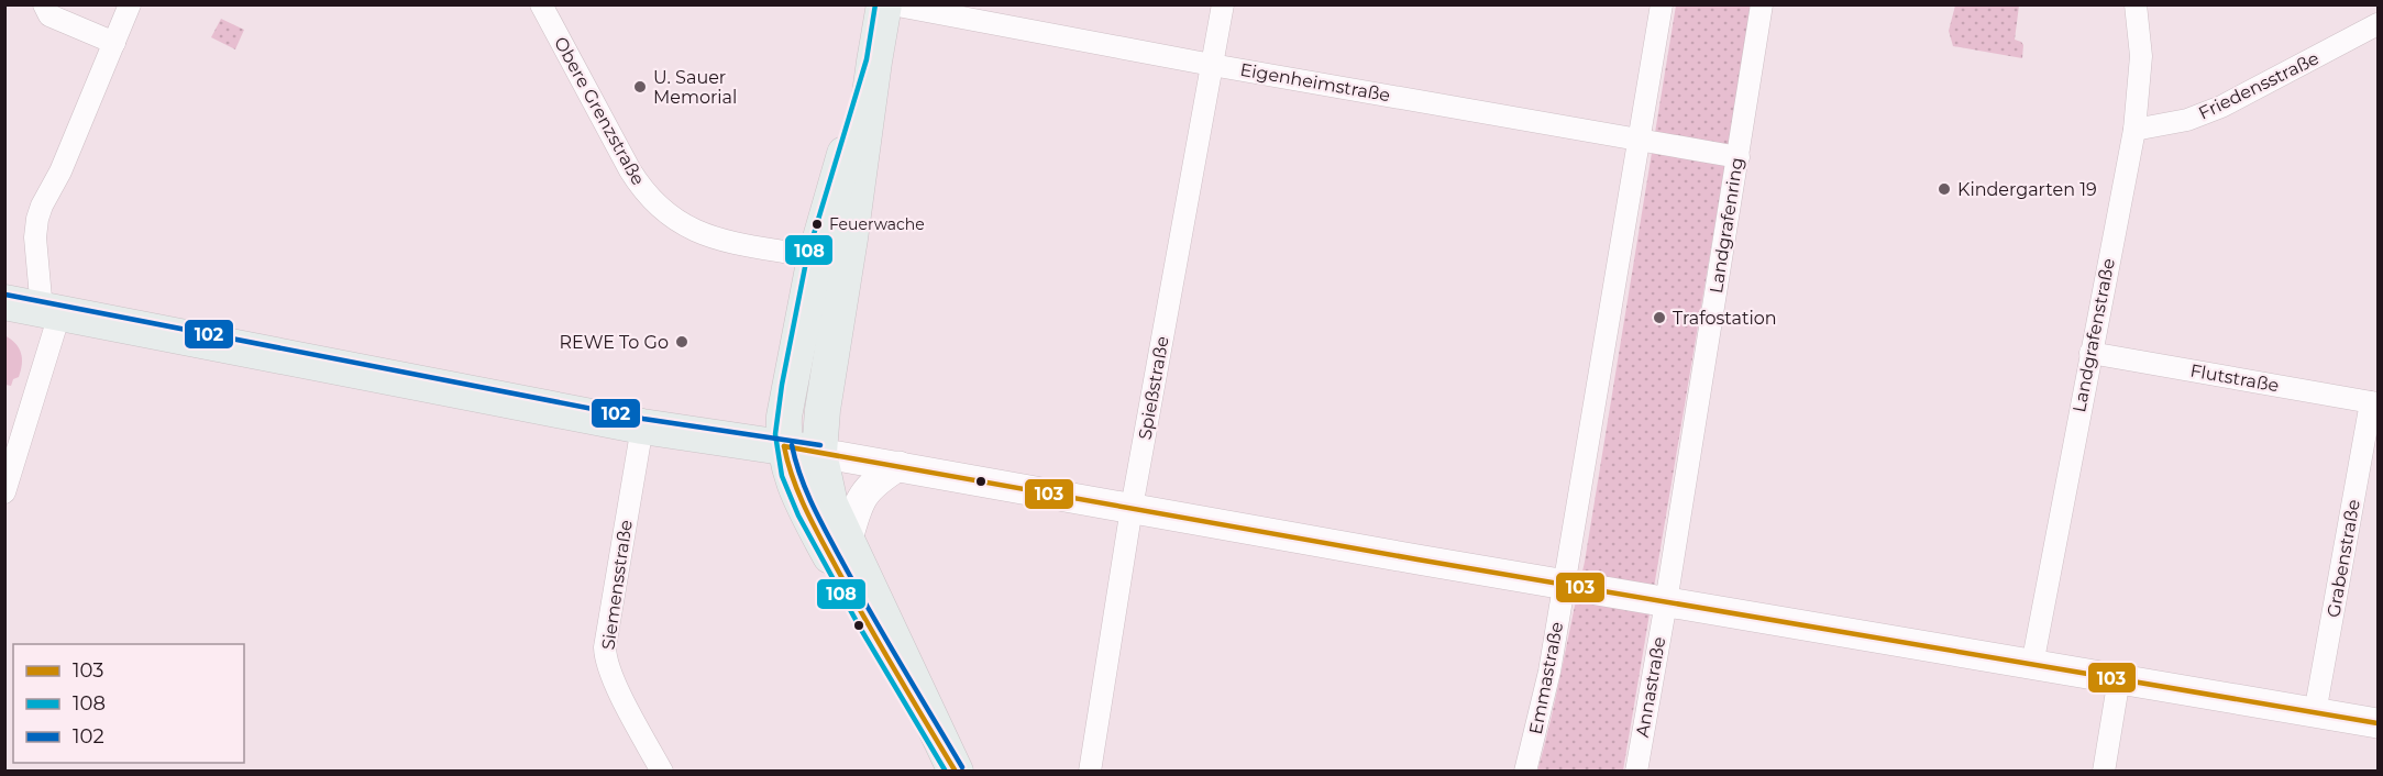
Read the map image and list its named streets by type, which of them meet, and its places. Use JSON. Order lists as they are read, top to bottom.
{
  "streets": {
    "street": [
      "Eigenheimstraße",
      "Friedensstraße",
      "Obere Grenzstraße",
      "Landgrafenring",
      "Landgrafenstraße",
      "Flutstraße",
      "Spießstraße",
      "Grabenstraße",
      "Siemensstraße",
      "Emmastraße",
      "Annastraße"
    ]
  },
  "crossings": [
    ["Eigenheimstraße", "Landgrafenring"],
    ["Eigenheimstraße", "Spießstraße"],
    ["Friedensstraße", "Landgrafenstraße"],
    ["Landgrafenring", "Annastraße"],
    ["Landgrafenstraße", "Flutstraße"],
    ["Flutstraße", "Grabenstraße"]
  ],
  "places": [
    "U. Sauer Memorial",
    "Kindergarten 19",
    "Feuerwache",
    "Trafostation",
    "REWE To Go"
  ],
  "lines": ["transit line 108", "transit line 102", "transit line 103"],
  "legend": ["103", "108", "102"]
}
